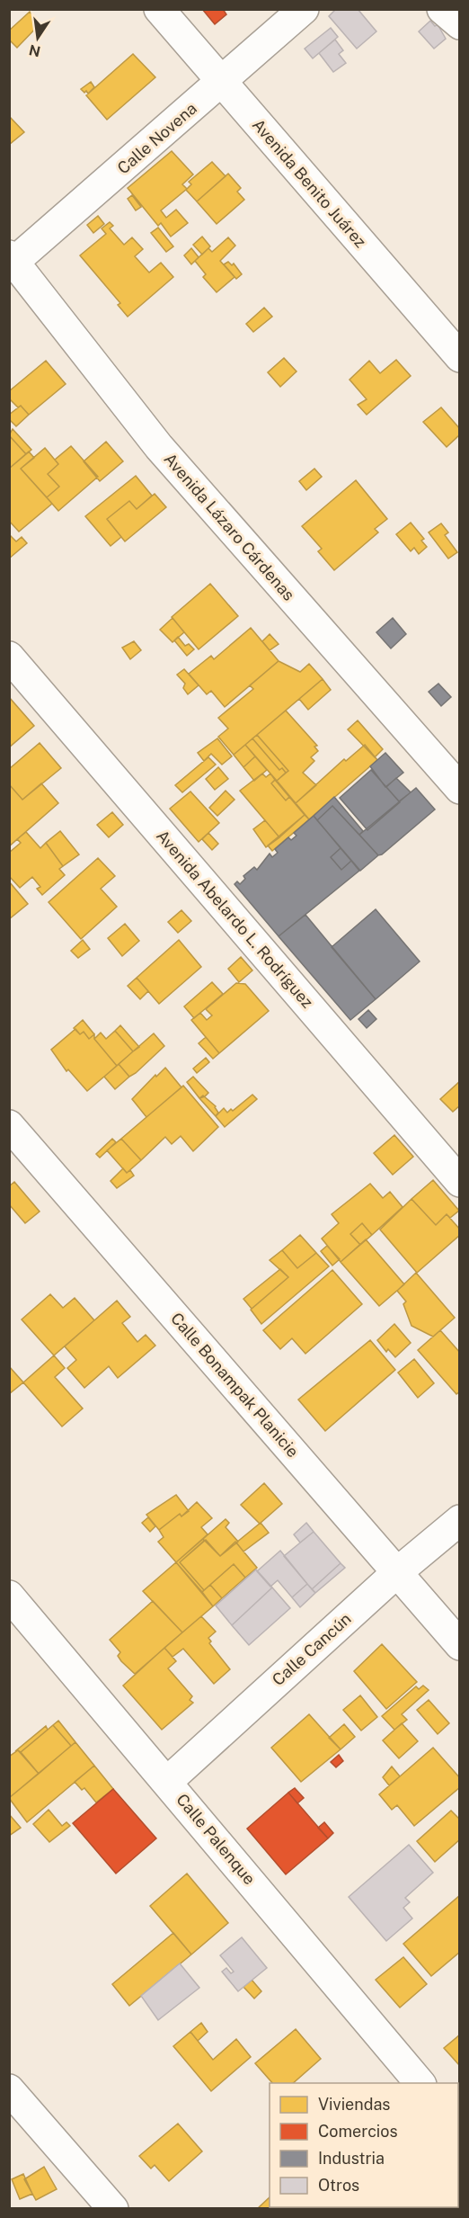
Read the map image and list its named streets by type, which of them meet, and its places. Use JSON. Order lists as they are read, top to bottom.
{
  "streets": {
    "street": [
      "Calle Novena",
      "Avenida Benito Juárez",
      "Avenida Lázaro Cárdenas",
      "Avenida Abelardo L. Rodríguez",
      "Calle Bonampak Planicie",
      "Calle Cancún",
      "Calle Palenque"
    ]
  },
  "crossings": [
    ["Calle Novena", "Avenida Benito Juárez"],
    ["Calle Novena", "Avenida Lázaro Cárdenas"],
    ["Calle Bonampak Planicie", "Calle Cancún"],
    ["Calle Cancún", "Calle Palenque"]
  ],
  "legend": [
    "Viviendas",
    "Comercios",
    "Industria",
    "Otros"
  ],
  "north": "bottom"
}
